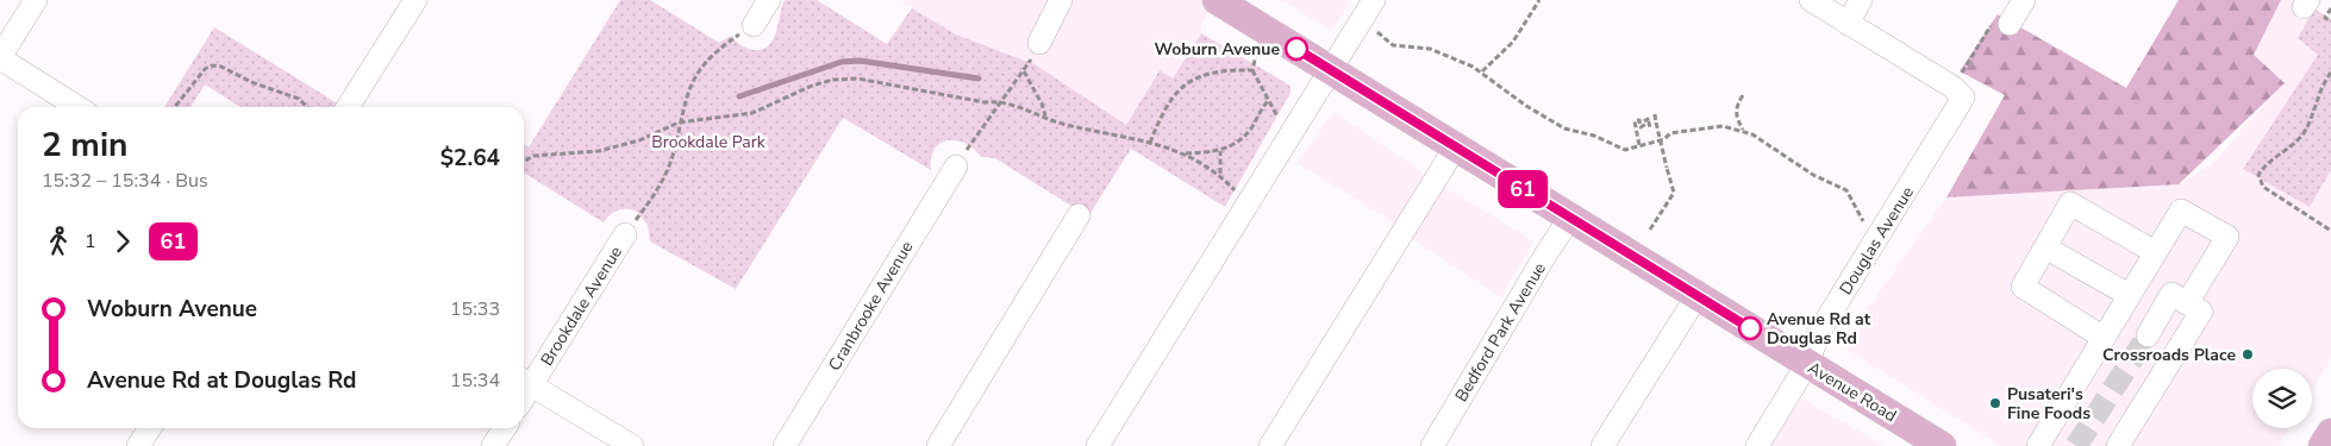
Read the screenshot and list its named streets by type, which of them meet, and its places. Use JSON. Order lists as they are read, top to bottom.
{
  "streets": {
    "main road": ["Avenue Road"],
    "street": [
      "Douglas Avenue",
      "Brookdale Avenue",
      "Cranbrooke Avenue",
      "Bedford Park Avenue"
    ]
  },
  "crossings": [
    ["Douglas Avenue", "Avenue Road"],
    ["Bedford Park Avenue", "Avenue Road"]
  ],
  "parks": ["Brookdale Park"],
  "places": [
    "Woburn Avenue",
    "Avenue Rd at Douglas Rd",
    "Crossroads Place",
    "Pusateri's Fine Foods"
  ],
  "lines": ["bus line 61"],
  "page": {
    "on_map": "61",
    "heading": ["2 min", "15:32 – 15:34 · Bus", "$2.64"],
    "legs": ["1", "61"],
    "list": [
      {
        "name": "Woburn Avenue",
        "value": "15:33"
      },
      {
        "name": "Avenue Rd at Douglas Rd",
        "value": "15:34"
      }
    ]
  }
}
